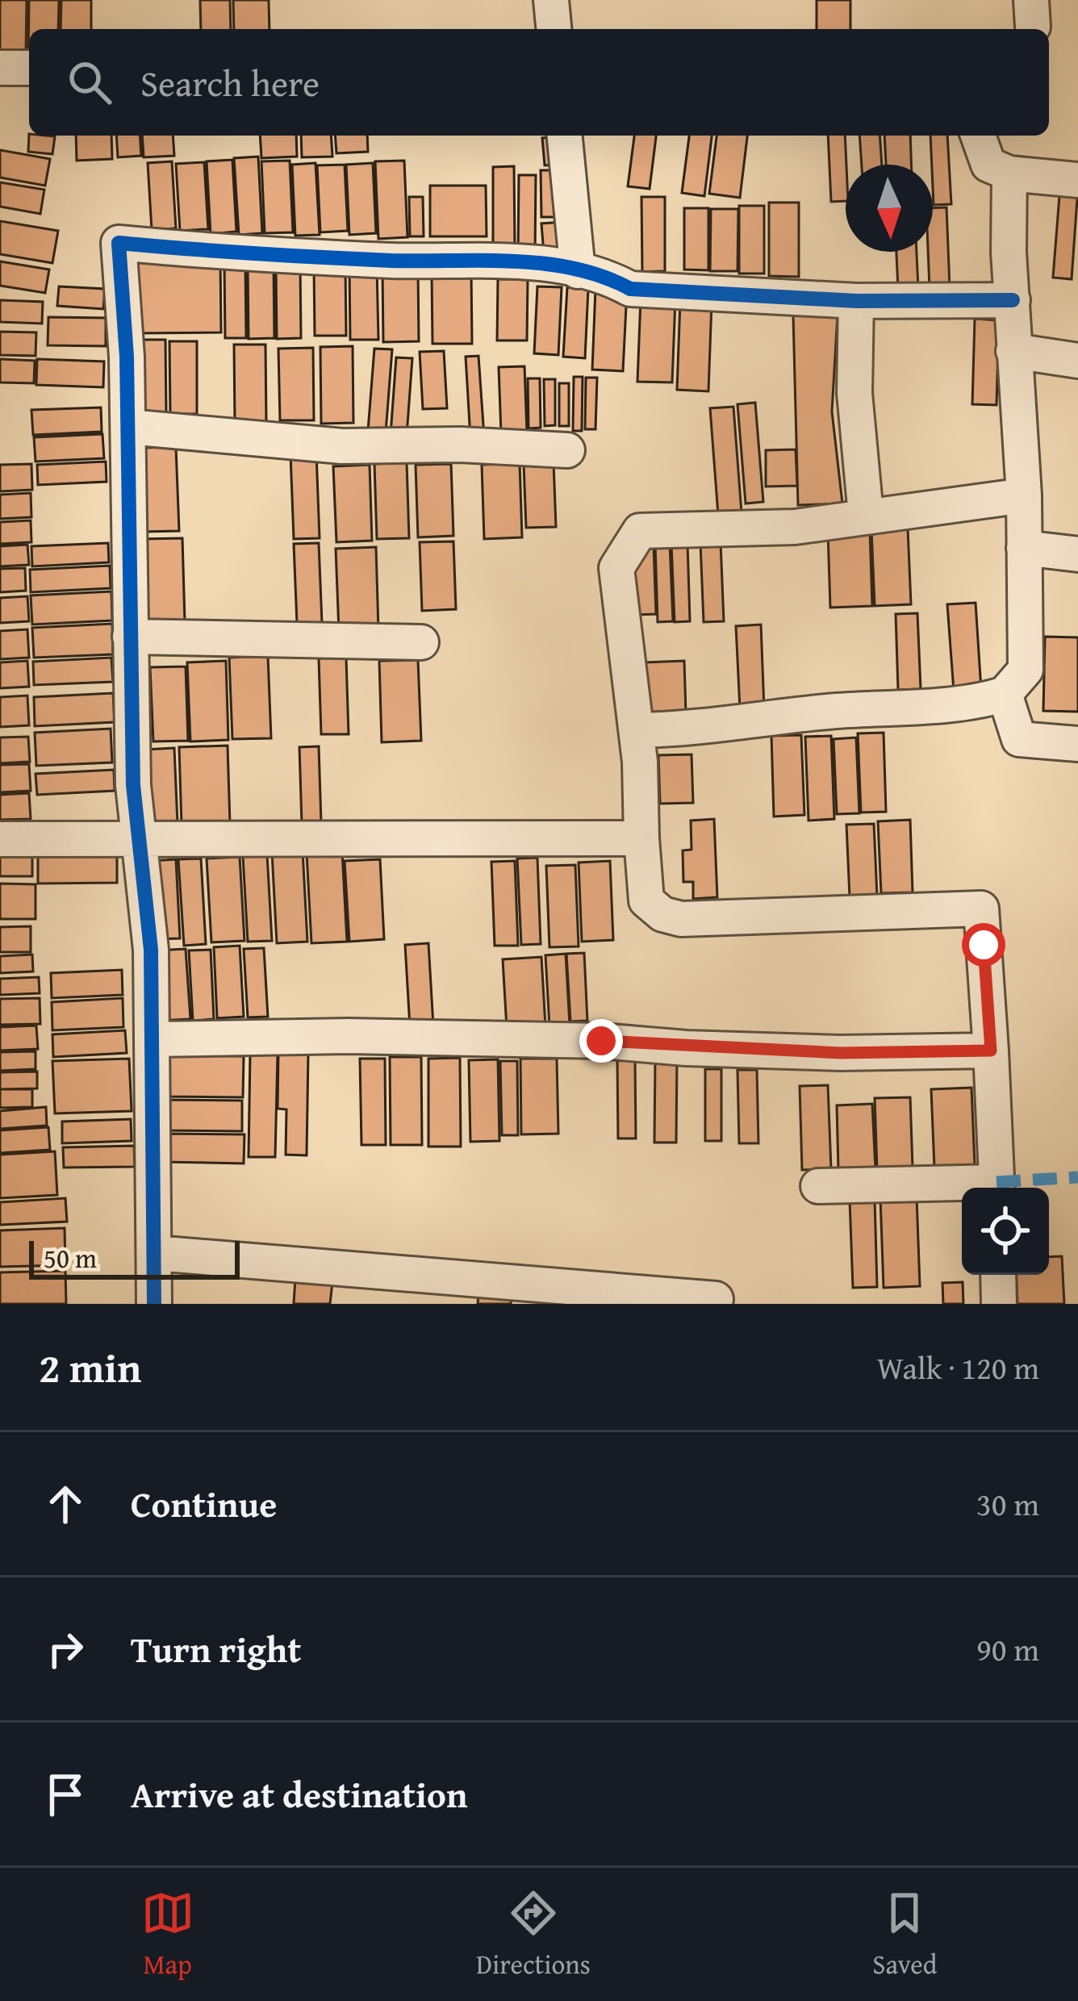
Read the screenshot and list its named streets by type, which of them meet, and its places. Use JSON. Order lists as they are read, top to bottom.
{
  "scale_bar": "50 m",
  "north": "bottom",
  "page": {
    "search": "Search here",
    "scale": "50 m",
    "heading": ["2 min", "Walk · 120 m"],
    "list": [
      ["Continue", "30 m"],
      ["Turn right", "90 m"],
      "Arrive at destination"
    ],
    "nav": ["Map", "Directions", "Saved"]
  }
}
